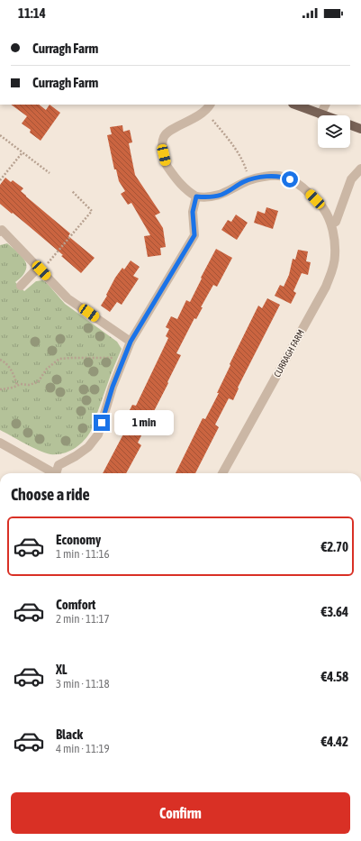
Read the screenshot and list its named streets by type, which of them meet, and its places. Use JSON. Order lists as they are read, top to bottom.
{
  "streets": {
    "street": ["CURRAGH FARM"]
  },
  "page": {
    "status": "11:14",
    "banner": ["Curragh Farm", "Curragh Farm"],
    "bubble": "1 min",
    "heading": "Choose a ride",
    "list": [
      {
        "name": "Economy",
        "note": "1 min · 11:16",
        "value": "€2.70"
      },
      {
        "name": "Comfort",
        "note": "2 min · 11:17",
        "value": "€3.64"
      },
      {
        "name": "XL",
        "note": "3 min · 11:18",
        "value": "€4.58"
      },
      {
        "name": "Black",
        "note": "4 min · 11:19",
        "value": "€4.42"
      }
    ],
    "buttons": "Confirm"
  }
}
